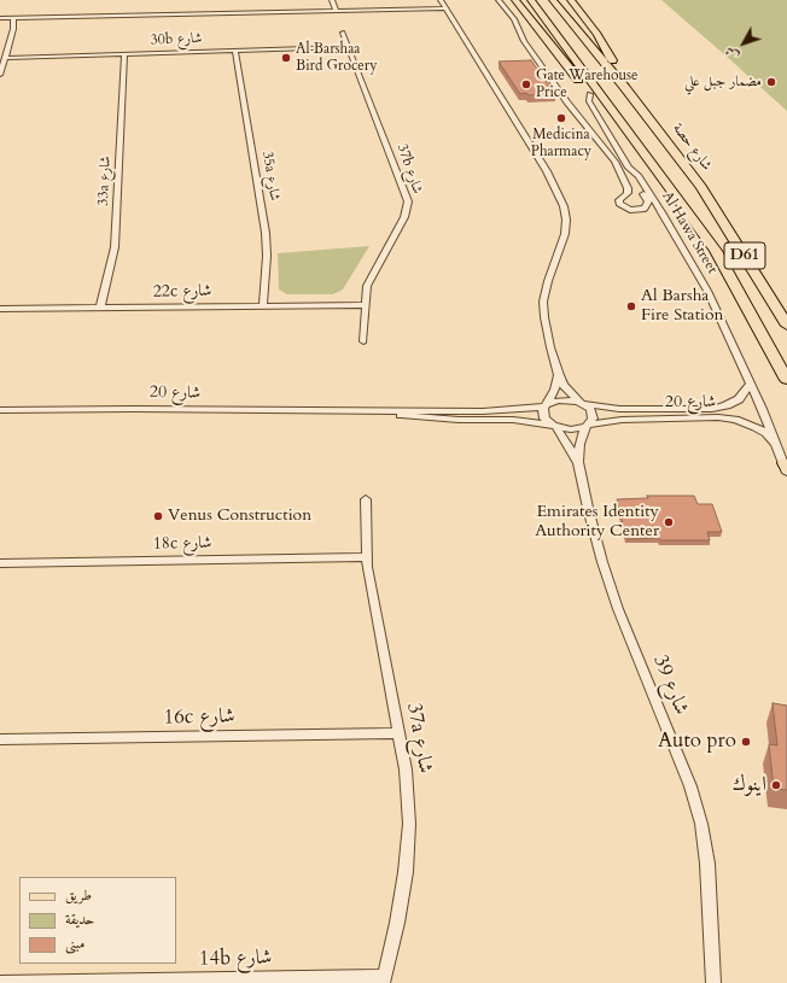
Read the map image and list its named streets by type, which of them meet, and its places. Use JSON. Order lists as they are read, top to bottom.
{
  "streets": {
    "main road": ["شارع حصة", "D61"],
    "street": [
      "30b شارع",
      "37b شارع",
      "35a شارع",
      "33a شارع",
      "Al Hawa Street",
      "22c شارع",
      "شارع 20",
      "18c شارع",
      "شارع 39",
      "16c شارع",
      "37a شارع",
      "14b شارع"
    ]
  },
  "crossings": [
    ["30b شارع", "37b شارع"],
    ["30b شارع", "35a شارع"],
    ["30b شارع", "33a شارع"],
    ["37b شارع", "22c شارع"],
    ["35a شارع", "22c شارع"],
    ["33a شارع", "22c شارع"],
    ["Al Hawa Street", "D61"],
    ["Al Hawa Street", "شارع 20"],
    ["شارع 20", "شارع 39"],
    ["18c شارع", "37a شارع"],
    ["16c شارع", "37a شارع"],
    ["37a شارع", "14b شارع"]
  ],
  "places": [
    "Al Barshaa Bird Grocery",
    "مضمار جبل علي",
    "Gate Warehouse Price",
    "Medicina Pharmacy",
    "Al Barsha Fire Station",
    "Venus Construction",
    "Emirates Identity Authority Center",
    "Auto pro",
    "اينوك"
  ],
  "legend": ["طريق", "حديقة", "مبنى"],
  "north": "bottom left"
}
